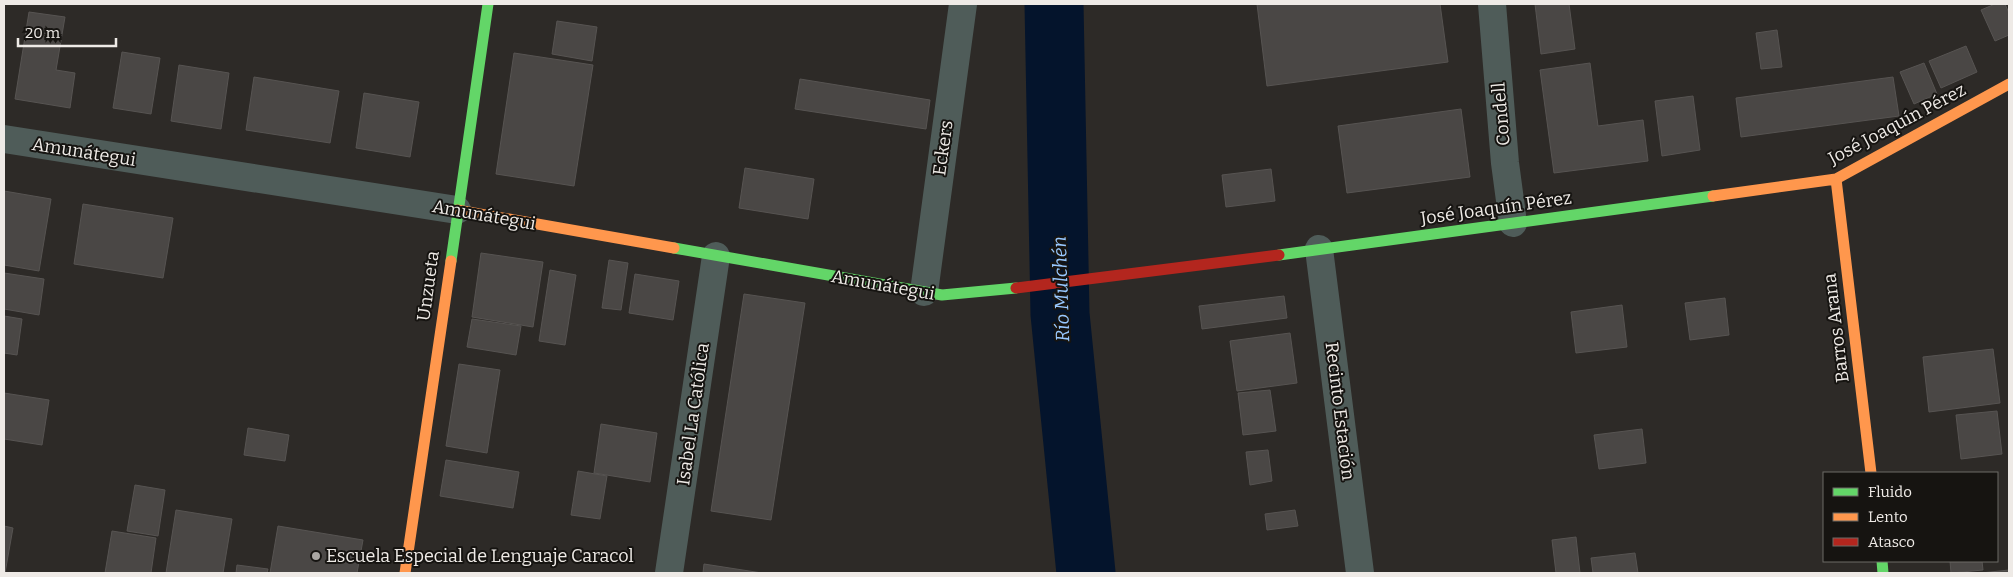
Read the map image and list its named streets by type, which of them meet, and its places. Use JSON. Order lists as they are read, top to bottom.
{
  "streets": {
    "main road": [
      "José Joaquín Pérez",
      "Amunátegui",
      "Unzueta",
      "Barros Arana"
    ],
    "street": [
      "Condell",
      "Eckers",
      "Recinto Estación",
      "Isabel La Católica"
    ]
  },
  "crossings": [
    ["Condell", "José Joaquín Pérez"],
    ["José Joaquín Pérez", "Amunátegui"],
    ["José Joaquín Pérez", "Barros Arana"],
    ["José Joaquín Pérez", "Recinto Estación"],
    ["Eckers", "Amunátegui"],
    ["Amunátegui", "Unzueta"],
    ["Amunátegui", "Isabel La Católica"]
  ],
  "water": ["Río Mulchén"],
  "places": ["Escuela Especial de Lenguaje Caracol"],
  "legend": ["Fluido", "Lento", "Atasco"],
  "scale_bar": "20 m"
}
